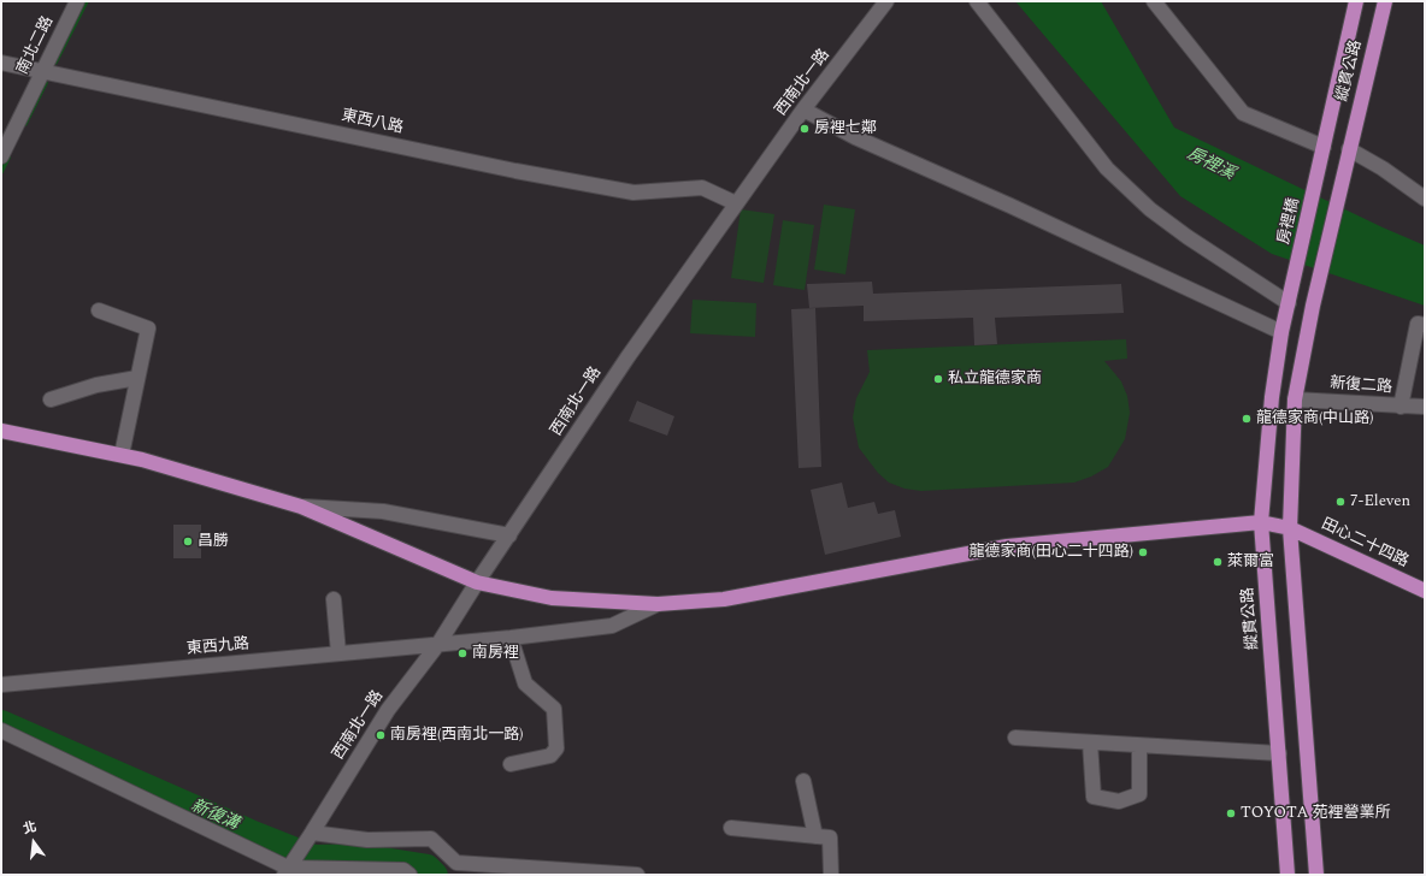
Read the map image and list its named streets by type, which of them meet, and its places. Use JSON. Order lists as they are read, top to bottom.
{
  "streets": {
    "main road": ["縱貫公路", "房裡橋", "田心二十四路"],
    "street": [
      "南北二路",
      "西南北一路",
      "東西八路",
      "新復二路",
      "東西九路"
    ]
  },
  "crossings": [
    ["南北二路", "東西八路"],
    ["縱貫公路", "房裡橋"],
    ["縱貫公路", "田心二十四路"],
    ["西南北一路", "東西八路"],
    ["西南北一路", "田心二十四路"],
    ["西南北一路", "東西九路"],
    ["田心二十四路", "東西九路"]
  ],
  "water": ["房裡溪", "新復溝"],
  "places": [
    "房裡七鄰",
    "私立龍德家商",
    "龍德家商(中山路)",
    "7-Eleven",
    "昌勝",
    "龍德家商(田心二十四路)",
    "萊爾富",
    "南房裡",
    "南房裡(西南北一路)",
    "TOYOTA 苑裡營業所"
  ],
  "north": "top"
}
